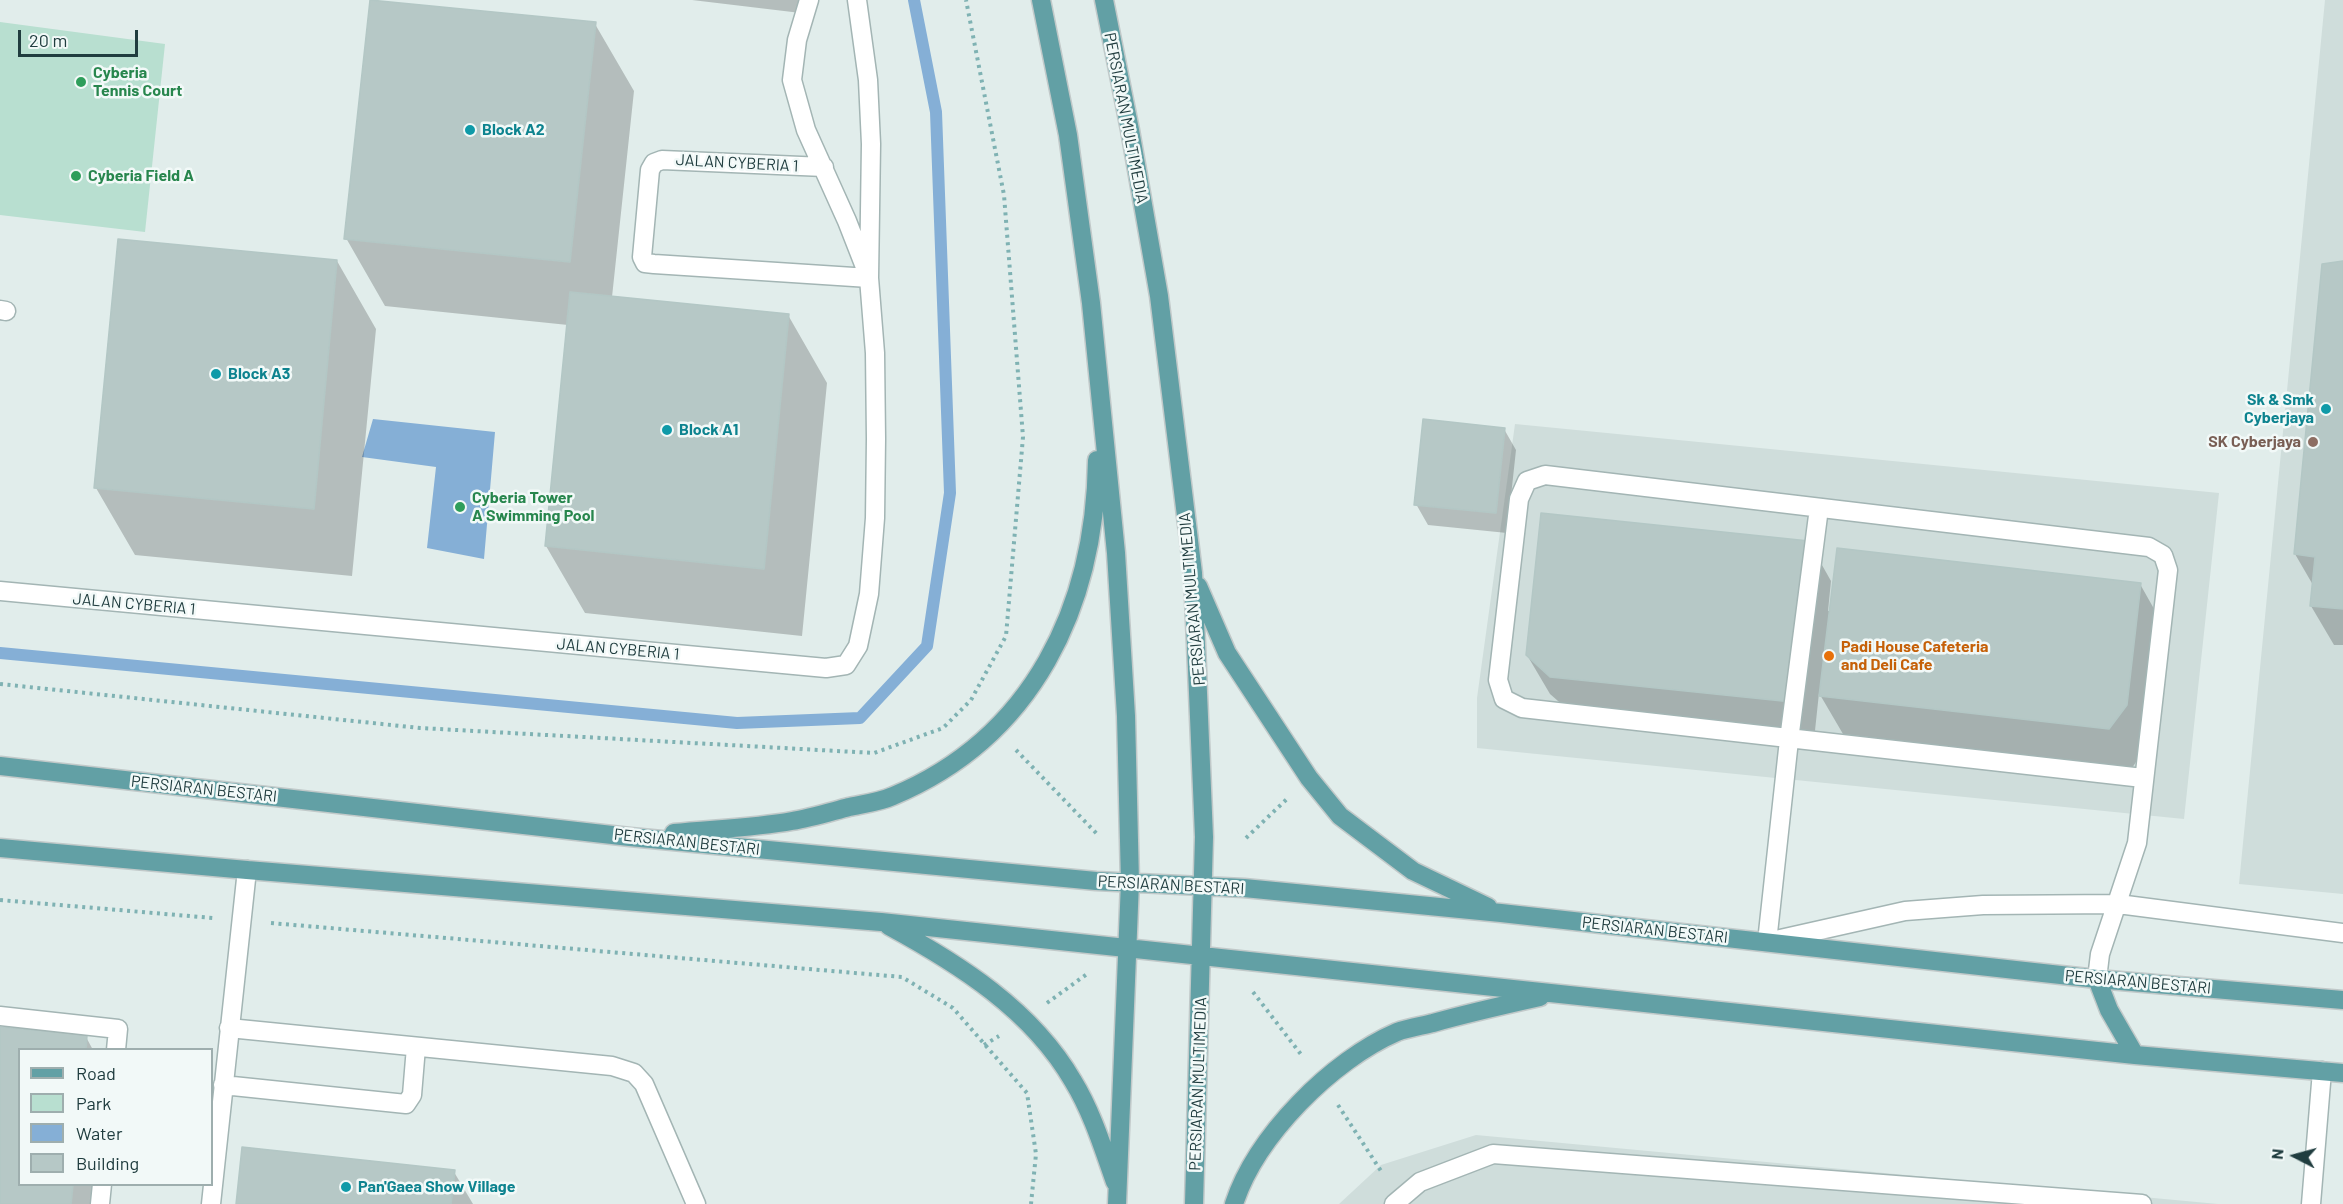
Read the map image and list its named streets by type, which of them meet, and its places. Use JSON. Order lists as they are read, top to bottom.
{
  "streets": {
    "main road": ["PERSIARAN MULTIMEDIA", "PERSIARAN BESTARI"],
    "street": ["JALAN CYBERIA 1"]
  },
  "crossings": [
    ["PERSIARAN MULTIMEDIA", "PERSIARAN BESTARI"]
  ],
  "places": [
    "Cyberia Tennis Court",
    "Block A2",
    "Cyberia Field A",
    "Block A3",
    "Sk & Smk Cyberjaya",
    "Block A1",
    "SK Cyberjaya",
    "Cyberia Tower A Swimming Pool",
    "Padi House Cafeteria and Deli Cafe",
    "Pan'Gaea Show Village"
  ],
  "legend": [
    "Road",
    "Park",
    "Water",
    "Building"
  ],
  "scale_bar": "20 m",
  "north": "left"
}
